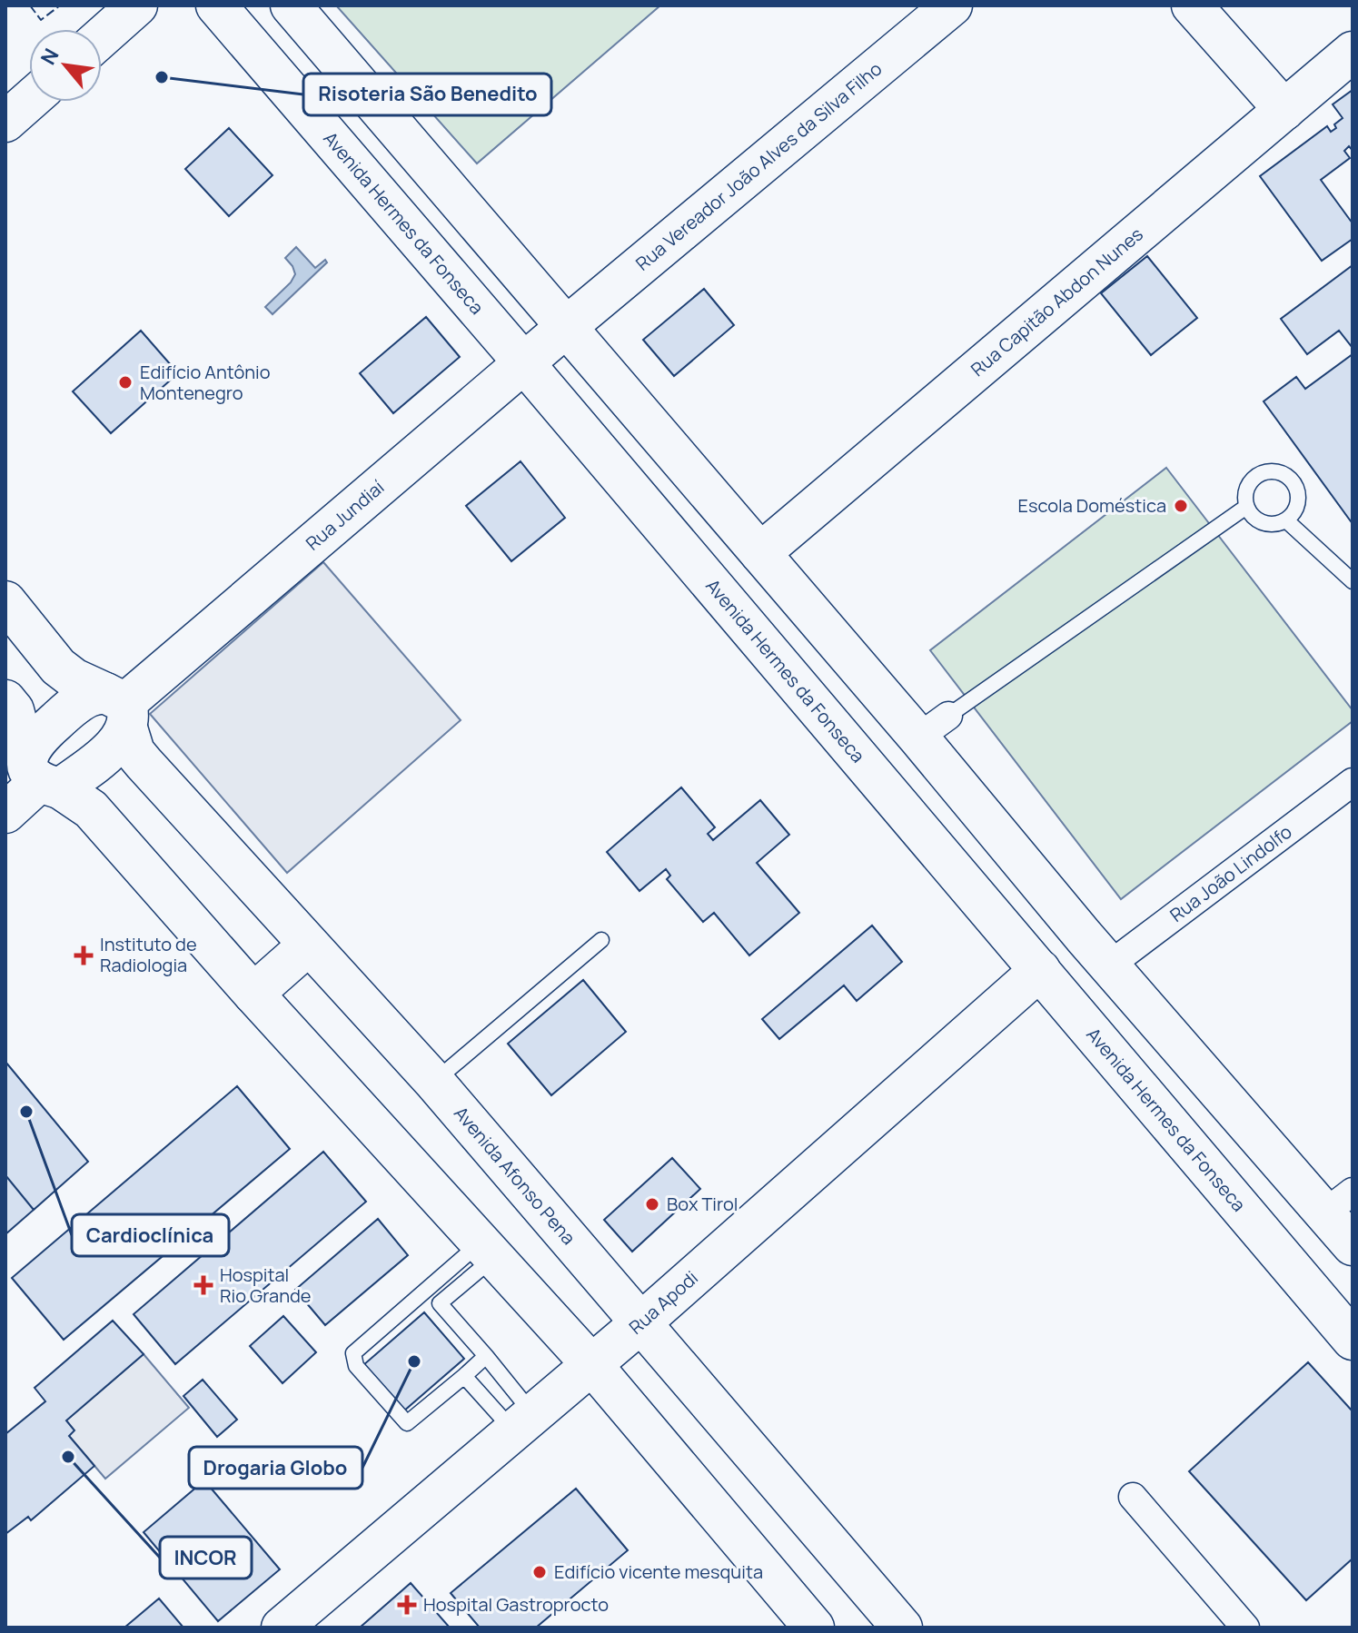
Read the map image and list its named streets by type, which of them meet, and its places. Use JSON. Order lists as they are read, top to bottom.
{
  "streets": {
    "main road": [
      "Rua Vereador João Alves da Silva Filho",
      "Avenida Hermes da Fonseca",
      "Rua Capitão Abdon Nunes",
      "Rua Jundiaí",
      "Avenida Afonso Pena",
      "Rua Apodi"
    ],
    "street": ["Rua João Lindolfo"]
  },
  "crossings": [
    ["Rua Vereador João Alves da Silva Filho", "Rua Jundiaí"],
    ["Avenida Hermes da Fonseca", "Rua Jundiaí"],
    ["Avenida Hermes da Fonseca", "Rua Apodi"],
    ["Rua Jundiaí", "Avenida Afonso Pena"],
    ["Avenida Afonso Pena", "Rua Apodi"]
  ],
  "places": {
    "other": [
      "Risoteria São Benedito",
      "Edifício Antônio Montenegro",
      "Escola Doméstica",
      "Cardioclínica",
      "Box Tirol",
      "Drogaria Globo",
      "INCOR",
      "Edifício vicente mesquita"
    ],
    "health": ["Instituto de Radiologia", "Hospital Rio Grande", "Hospital Gastroprocto"]
  },
  "north": "top left"
}
